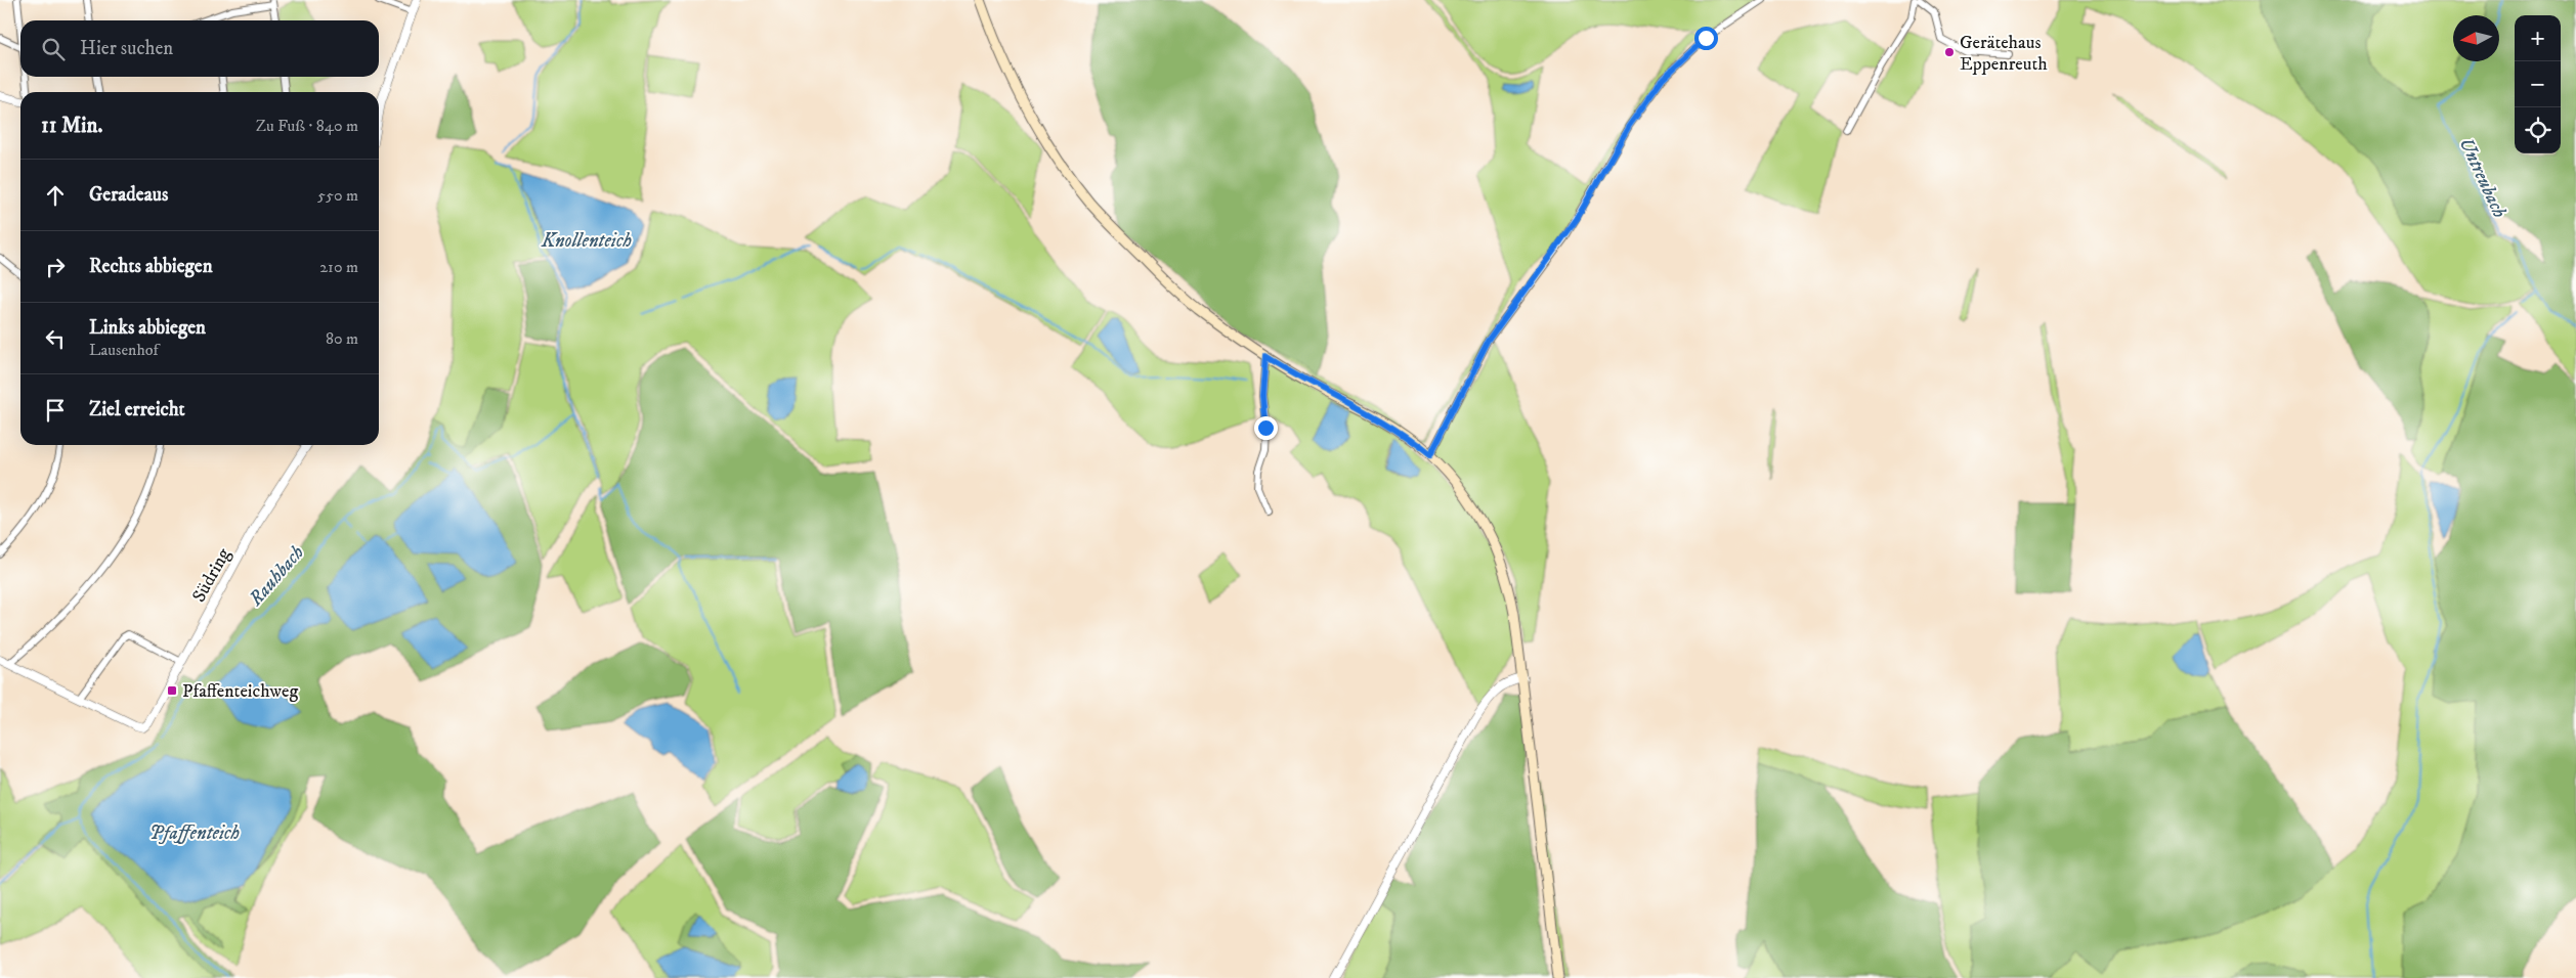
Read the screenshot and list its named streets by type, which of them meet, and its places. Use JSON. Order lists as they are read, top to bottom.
{
  "streets": {
    "street": ["Südring"]
  },
  "water": [
    "Untreubach",
    "Knollenteich",
    "Rauhbach",
    "Pfaffenteich"
  ],
  "places": {
    "other": ["Gerätehaus Eppenreuth"],
    "transit": ["Pfaffenteichweg"]
  },
  "north": "left",
  "page": {
    "map_buttons": ["+", "−"],
    "search": "Hier suchen",
    "heading": ["11 Min.", "Zu Fuß · 840 m"],
    "list": [
      ["Geradeaus", "550 m"],
      ["Rechts abbiegen", "210 m"],
      ["Links abbiegen", "Lausenhof", "80 m"],
      "Ziel erreicht"
    ]
  }
}
